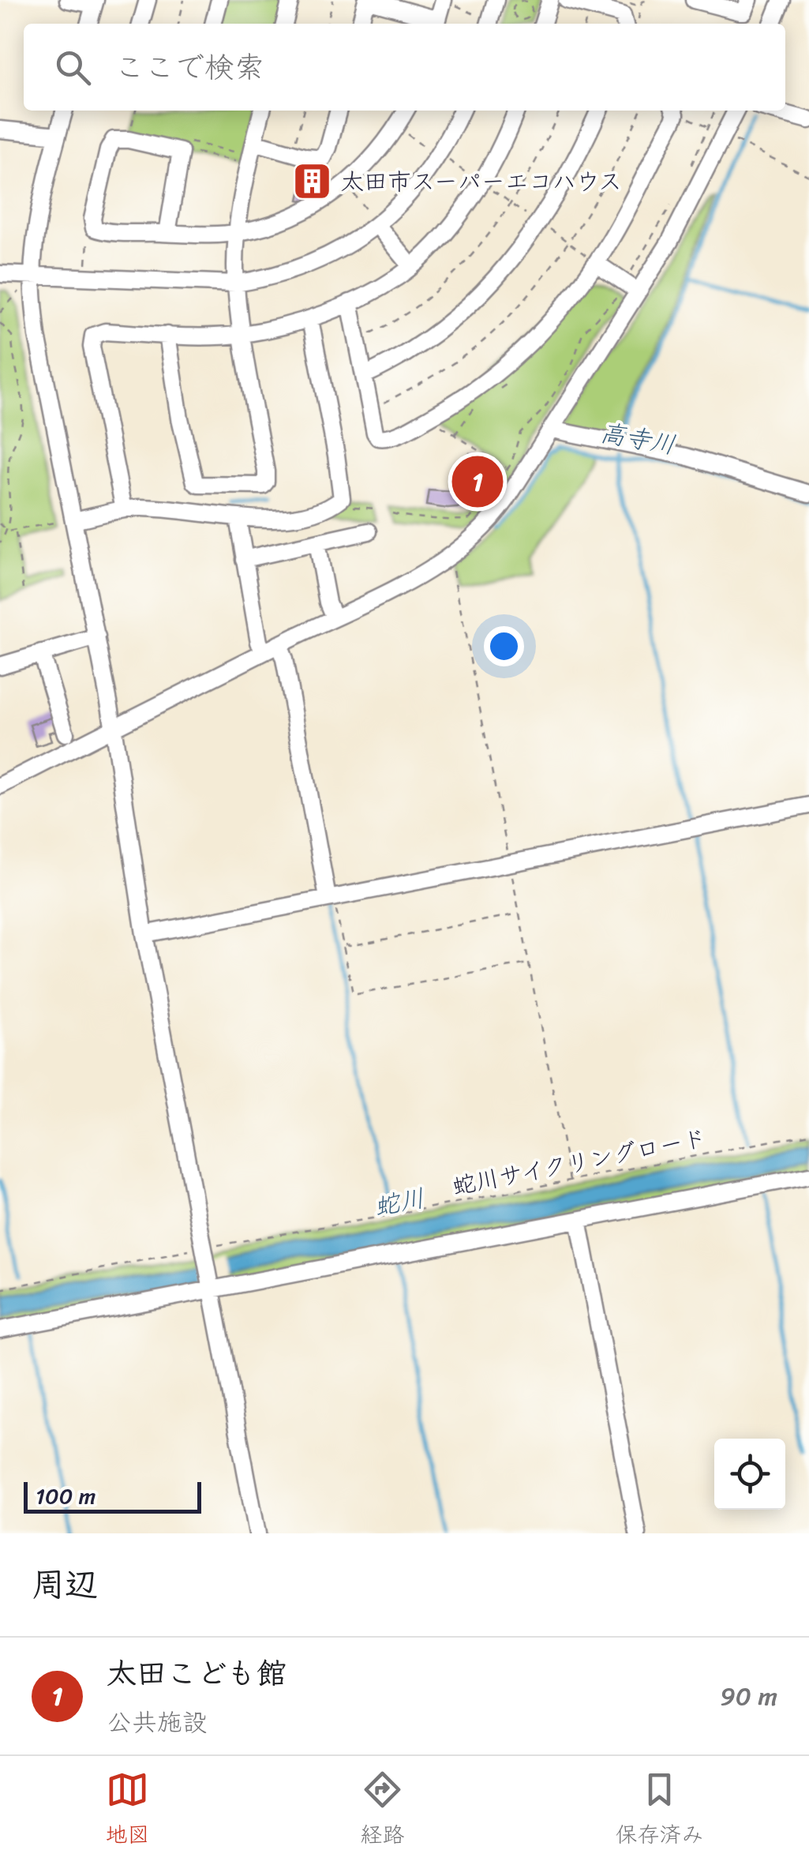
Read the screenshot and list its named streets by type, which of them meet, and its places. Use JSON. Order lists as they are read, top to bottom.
{
  "streets": {
    "path": ["蛇川サイクリングロード"]
  },
  "water": ["高寺川", "蛇川"],
  "places": {
    "building": ["太田市スーパーエコハウス"]
  },
  "scale_bar": "100 m",
  "page": {
    "search": "ここで検索",
    "pins": "1",
    "scale": "100 m",
    "heading": "周辺",
    "list": [
      {
        "mark": "1",
        "name": "太田こども館",
        "note": "公共施設",
        "value": "90 m"
      }
    ],
    "nav": ["地図", "経路", "保存済み"]
  }
}
